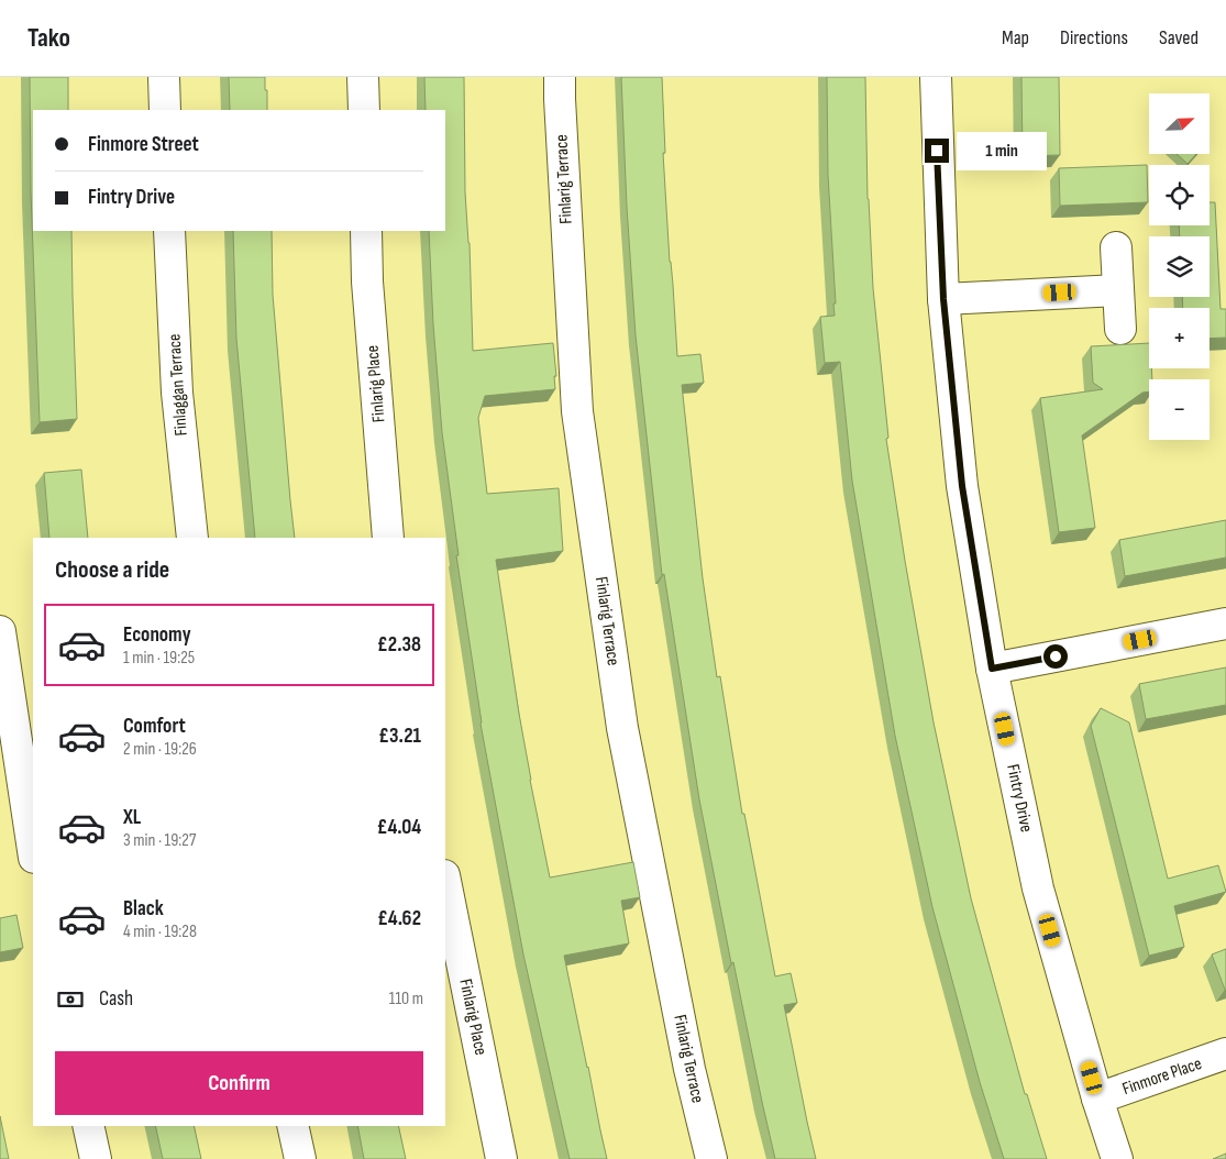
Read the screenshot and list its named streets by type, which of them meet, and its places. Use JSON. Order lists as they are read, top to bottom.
{
  "streets": {
    "street": [
      "Finlarig Terrace",
      "Finlarig Place",
      "Finlaggan Terrace",
      "Fintry Drive",
      "Finmore Place"
    ]
  },
  "crossings": [
    ["Fintry Drive", "Finmore Place"]
  ],
  "north": "top right",
  "page": {
    "header": "Tako",
    "nav": ["Map", "Directions", "Saved"],
    "map_buttons": ["+", "−"],
    "banner": ["Finmore Street", "Fintry Drive"],
    "bubble": "1 min",
    "heading": "Choose a ride",
    "list": [
      {
        "name": "Economy",
        "note": "1 min · 19:25",
        "value": "£2.38"
      },
      {
        "name": "Comfort",
        "note": "2 min · 19:26",
        "value": "£3.21"
      },
      {
        "name": "XL",
        "note": "3 min · 19:27",
        "value": "£4.04"
      },
      {
        "name": "Black",
        "note": "4 min · 19:28",
        "value": "£4.62"
      }
    ],
    "pay": ["Cash", "110 m"],
    "buttons": "Confirm"
  }
}
